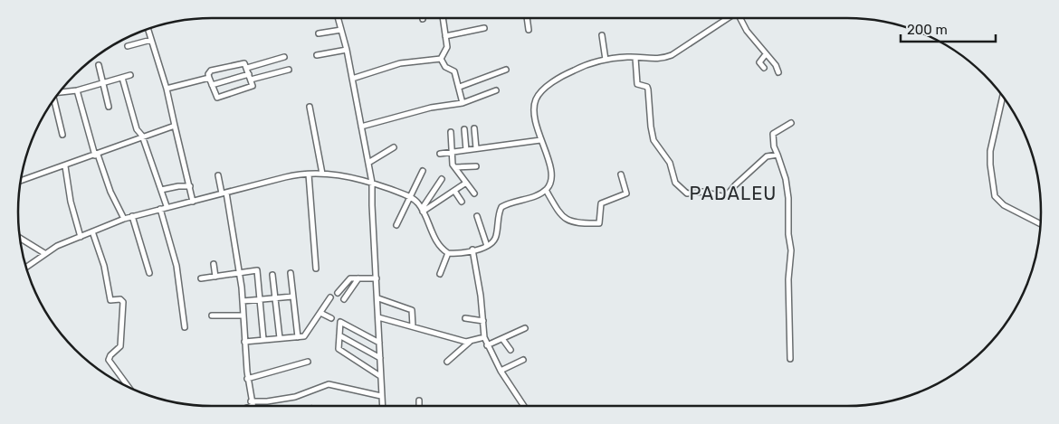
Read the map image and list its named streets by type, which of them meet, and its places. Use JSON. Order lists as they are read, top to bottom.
{
  "districts": ["PADALEU"],
  "scale_bar": "200 m"
}
